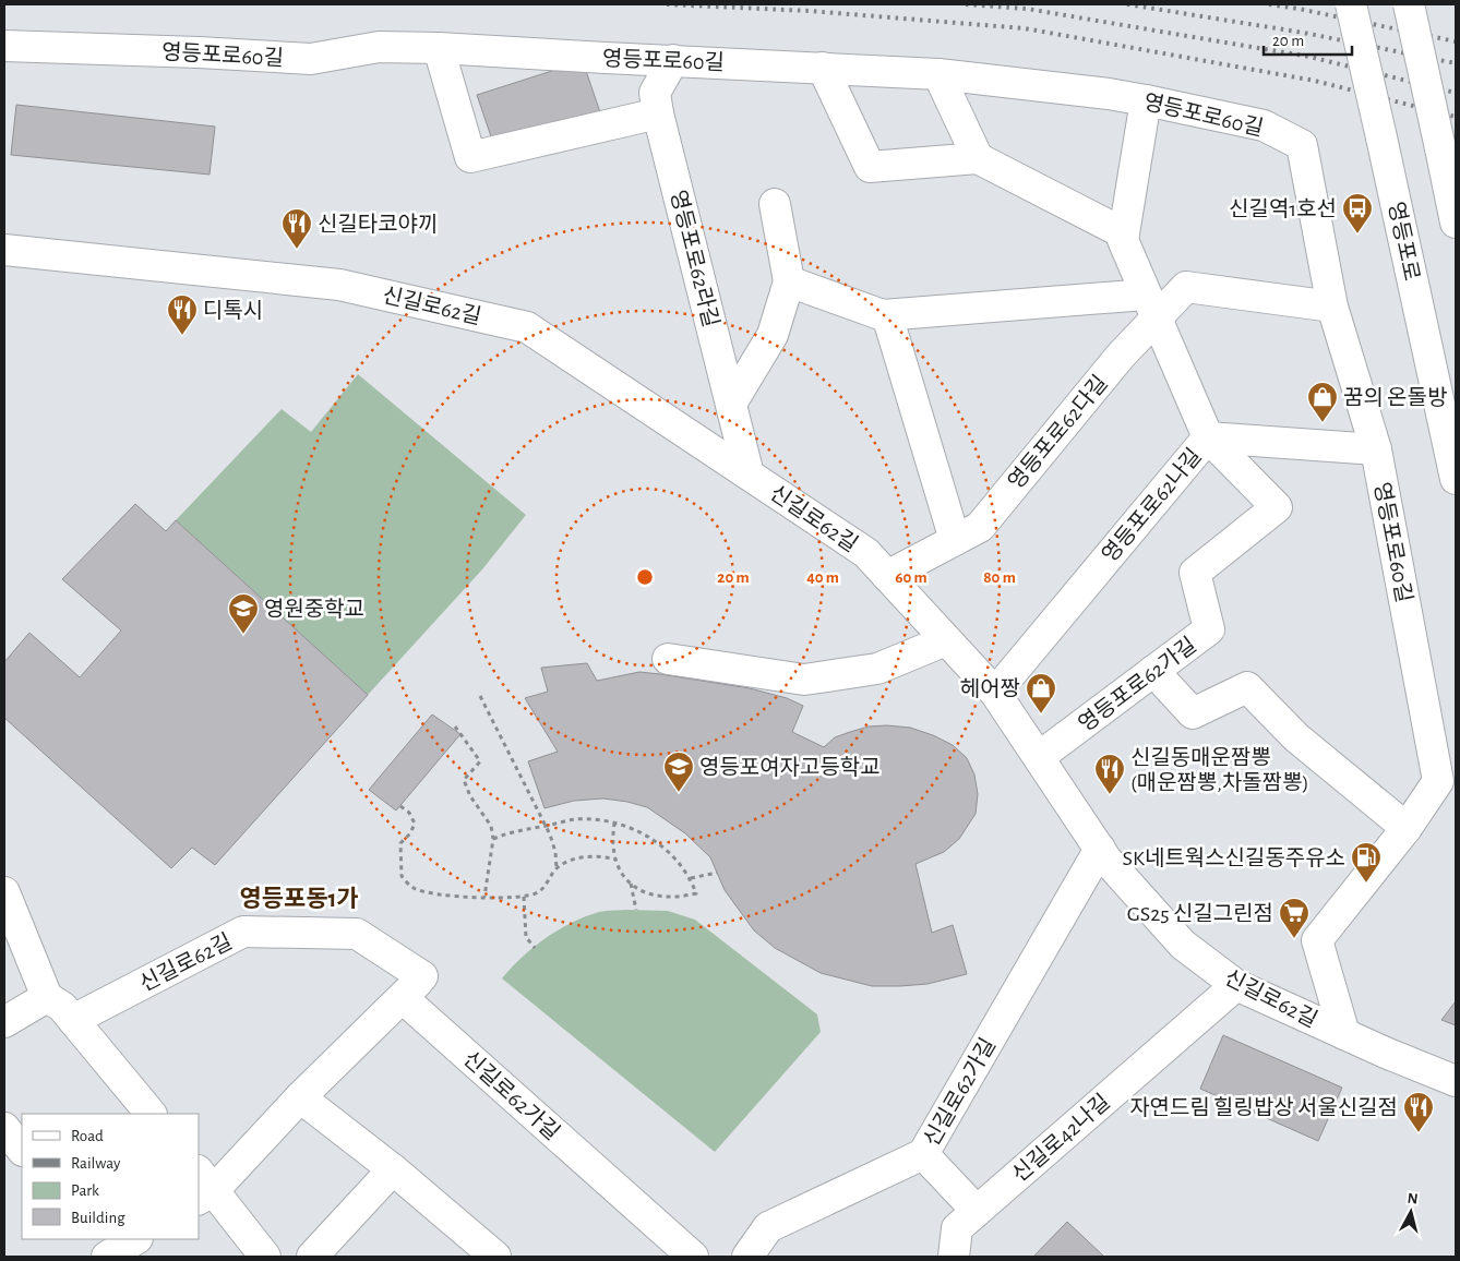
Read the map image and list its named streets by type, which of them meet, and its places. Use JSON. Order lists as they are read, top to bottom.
{
  "streets": {
    "street": [
      "영등포로60길",
      "영등포로",
      "영등포로62라길",
      "신길로62길",
      "영등포로62다길",
      "영등포로62나길",
      "영등포로62가길",
      "신길로62가길",
      "신길로42나길"
    ]
  },
  "crossings": [
    ["영등포로60길", "영등포로62라길"],
    ["영등포로60길", "신길로62길"],
    ["영등포로60길", "영등포로62나길"],
    ["영등포로62라길", "신길로62길"],
    ["신길로62길", "영등포로62다길"],
    ["신길로62길", "영등포로62나길"],
    ["신길로62길", "영등포로62가길"],
    ["신길로62길", "신길로62가길"],
    ["신길로62길", "신길로42나길"],
    ["영등포로62다길", "영등포로62나길"],
    ["영등포로62나길", "영등포로62가길"]
  ],
  "districts": ["영등포동1가"],
  "places": {
    "bus stop": ["신길역1호선"],
    "restaurant": [
      "신길타코야끼",
      "디톡시",
      "신길동매운짬뽕 (매운짬뽕,차돌짬뽕)",
      "자연드림 힐링밥상 서울신길점"
    ],
    "shop": ["꿈의 온돌방", "헤어짱"],
    "school or university": ["영원중학교", "영등포여자고등학교"],
    "fuel station": ["SK네트웍스신길동주유소"],
    "supermarket": ["GS25 신길그린점"]
  },
  "legend": [
    "Road",
    "Railway",
    "Park",
    "Building"
  ],
  "scale_bar": "20 m",
  "north": "top",
  "rings": [
    "20 m",
    "40 m",
    "60 m",
    "80 m"
  ]
}
